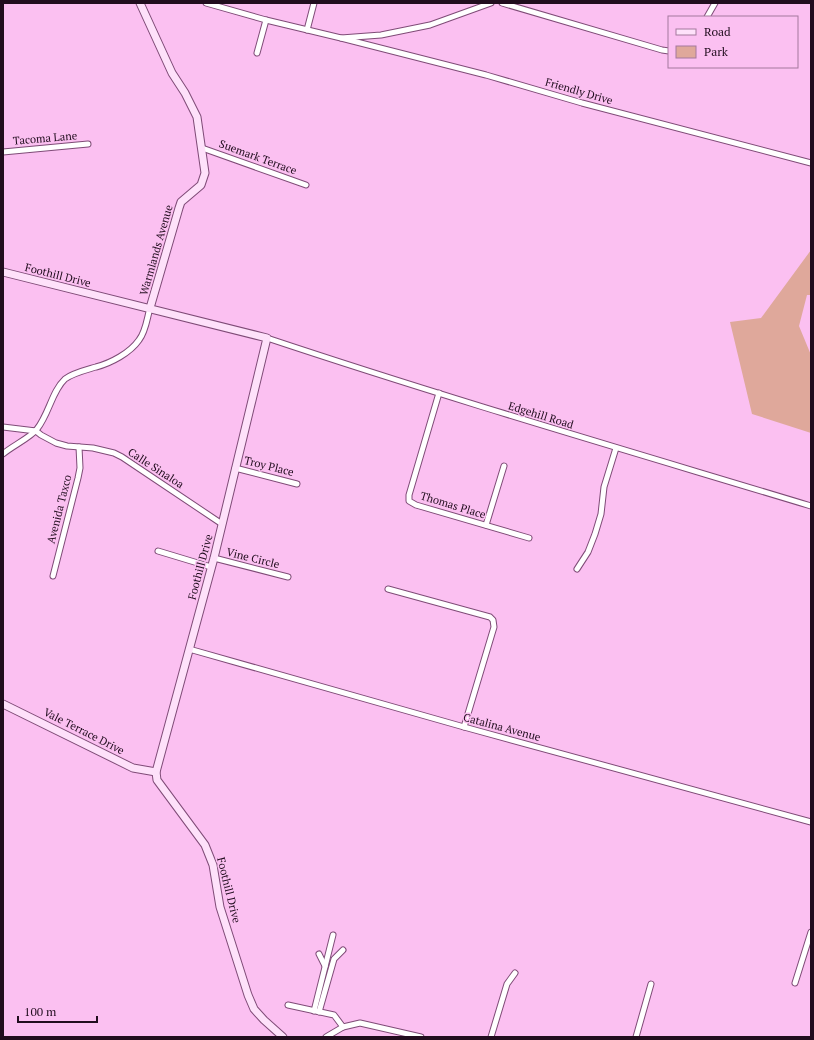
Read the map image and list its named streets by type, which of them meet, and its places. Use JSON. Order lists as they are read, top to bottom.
{
  "streets": {
    "street": [
      "Friendly Drive",
      "Tacoma Lane",
      "Suemark Terrace",
      "Warmlands Avenue",
      "Foothill Drive",
      "Edgehill Road",
      "Troy Place",
      "Calle Sinaloa",
      "Thomas Place",
      "Avenida Taxco",
      "Vine Circle",
      "Catalina Avenue",
      "Vale Terrace Drive"
    ]
  },
  "crossings": [
    ["Suemark Terrace", "Warmlands Avenue"],
    ["Warmlands Avenue", "Foothill Drive"],
    ["Warmlands Avenue", "Calle Sinaloa"],
    ["Foothill Drive", "Edgehill Road"],
    ["Foothill Drive", "Troy Place"],
    ["Foothill Drive", "Calle Sinaloa"],
    ["Foothill Drive", "Vine Circle"],
    ["Foothill Drive", "Catalina Avenue"],
    ["Foothill Drive", "Vale Terrace Drive"],
    ["Edgehill Road", "Thomas Place"],
    ["Calle Sinaloa", "Avenida Taxco"]
  ],
  "legend": ["Road", "Park"],
  "scale_bar": "100 m"
}
